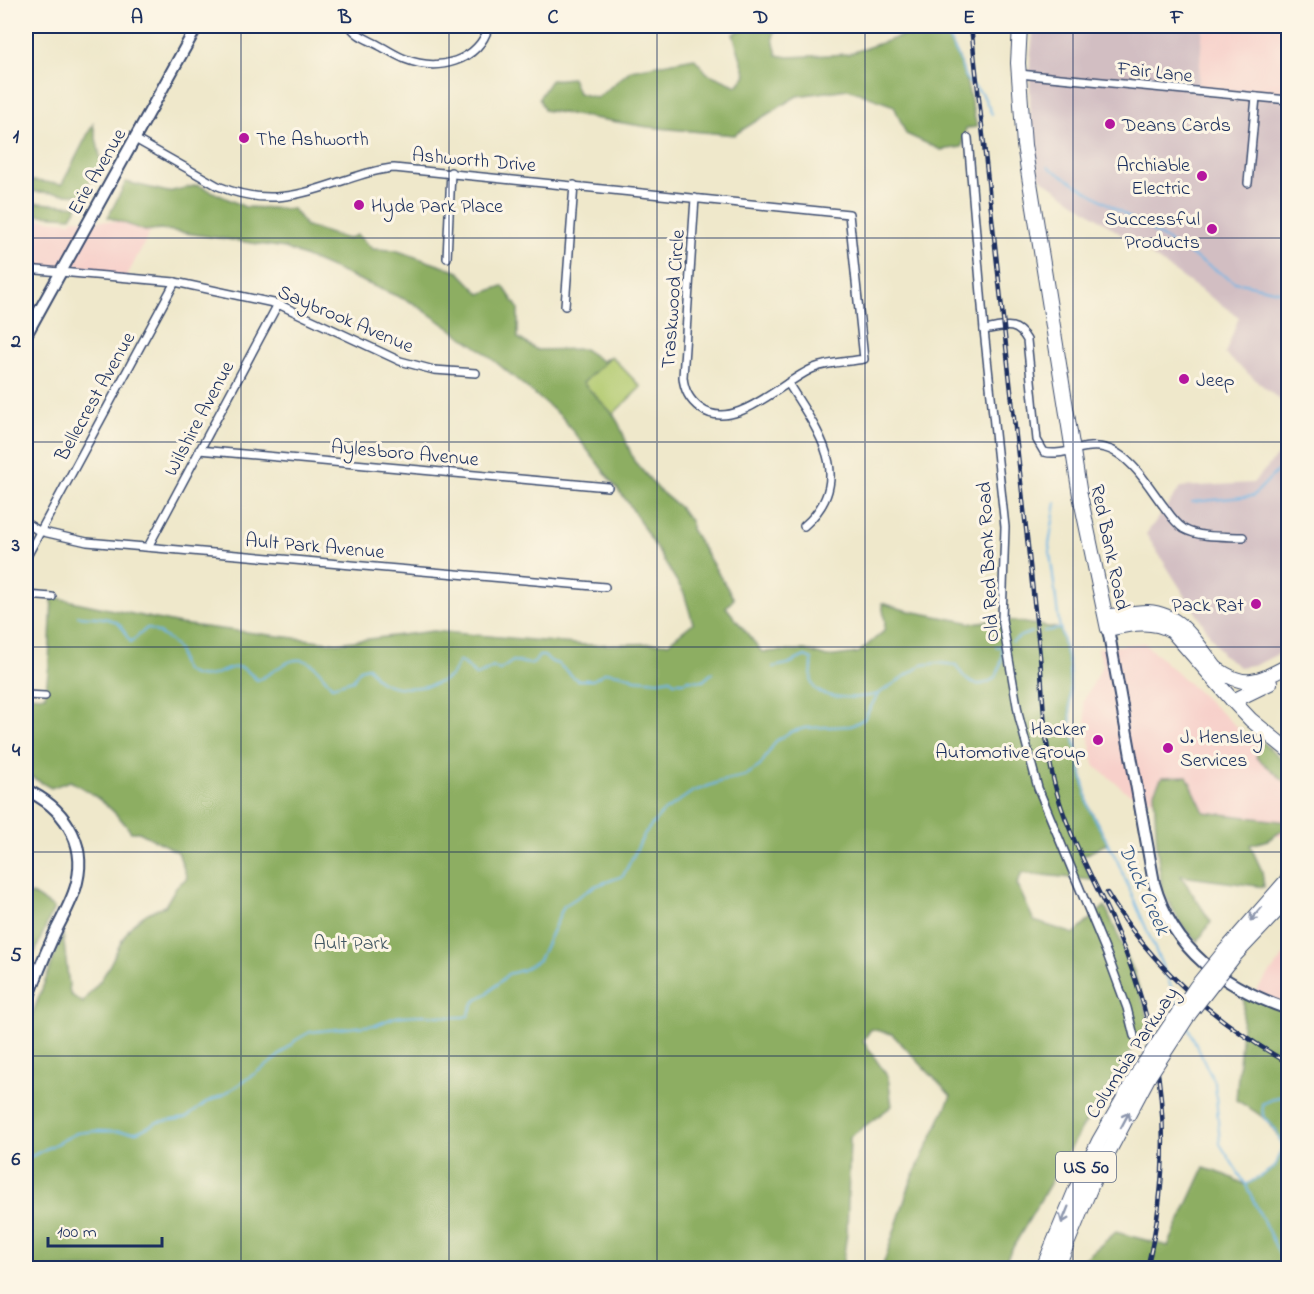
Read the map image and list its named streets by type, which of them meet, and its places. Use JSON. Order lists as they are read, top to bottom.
{
  "streets": {
    "highway": ["Red Bank Road", "Columbia Parkway", "US 50"],
    "street": [
      "Fair Lane",
      "Ashworth Drive",
      "Erie Avenue",
      "Traskwood Circle",
      "Saybrook Avenue",
      "Bellecrest Avenue",
      "Wilshire Avenue",
      "Aylesboro Avenue",
      "Ault Park Avenue",
      "Old Red Bank Road"
    ]
  },
  "crossings": [
    ["Fair Lane", "Red Bank Road"],
    ["Ashworth Drive", "Erie Avenue"],
    ["Ashworth Drive", "Traskwood Circle"],
    ["Erie Avenue", "Saybrook Avenue"],
    ["Saybrook Avenue", "Bellecrest Avenue"],
    ["Saybrook Avenue", "Wilshire Avenue"],
    ["Bellecrest Avenue", "Ault Park Avenue"],
    ["Wilshire Avenue", "Aylesboro Avenue"],
    ["Wilshire Avenue", "Ault Park Avenue"]
  ],
  "water": ["Duck Creek"],
  "parks": ["Ault Park"],
  "places": [
    "Deans Cards",
    "The Ashworth",
    "Archiable Electric",
    "Hyde Park Place",
    "Successful Products",
    "Jeep",
    "Pack Rat",
    "Hacker Automotive Group",
    "J. Hensley Services"
  ],
  "scale_bar": "100 m",
  "grid": {
    "columns": [
      "A",
      "B",
      "C",
      "D",
      "E",
      "F"
    ],
    "rows": [
      "1",
      "2",
      "3",
      "4",
      "5",
      "6"
    ]
  }
}
